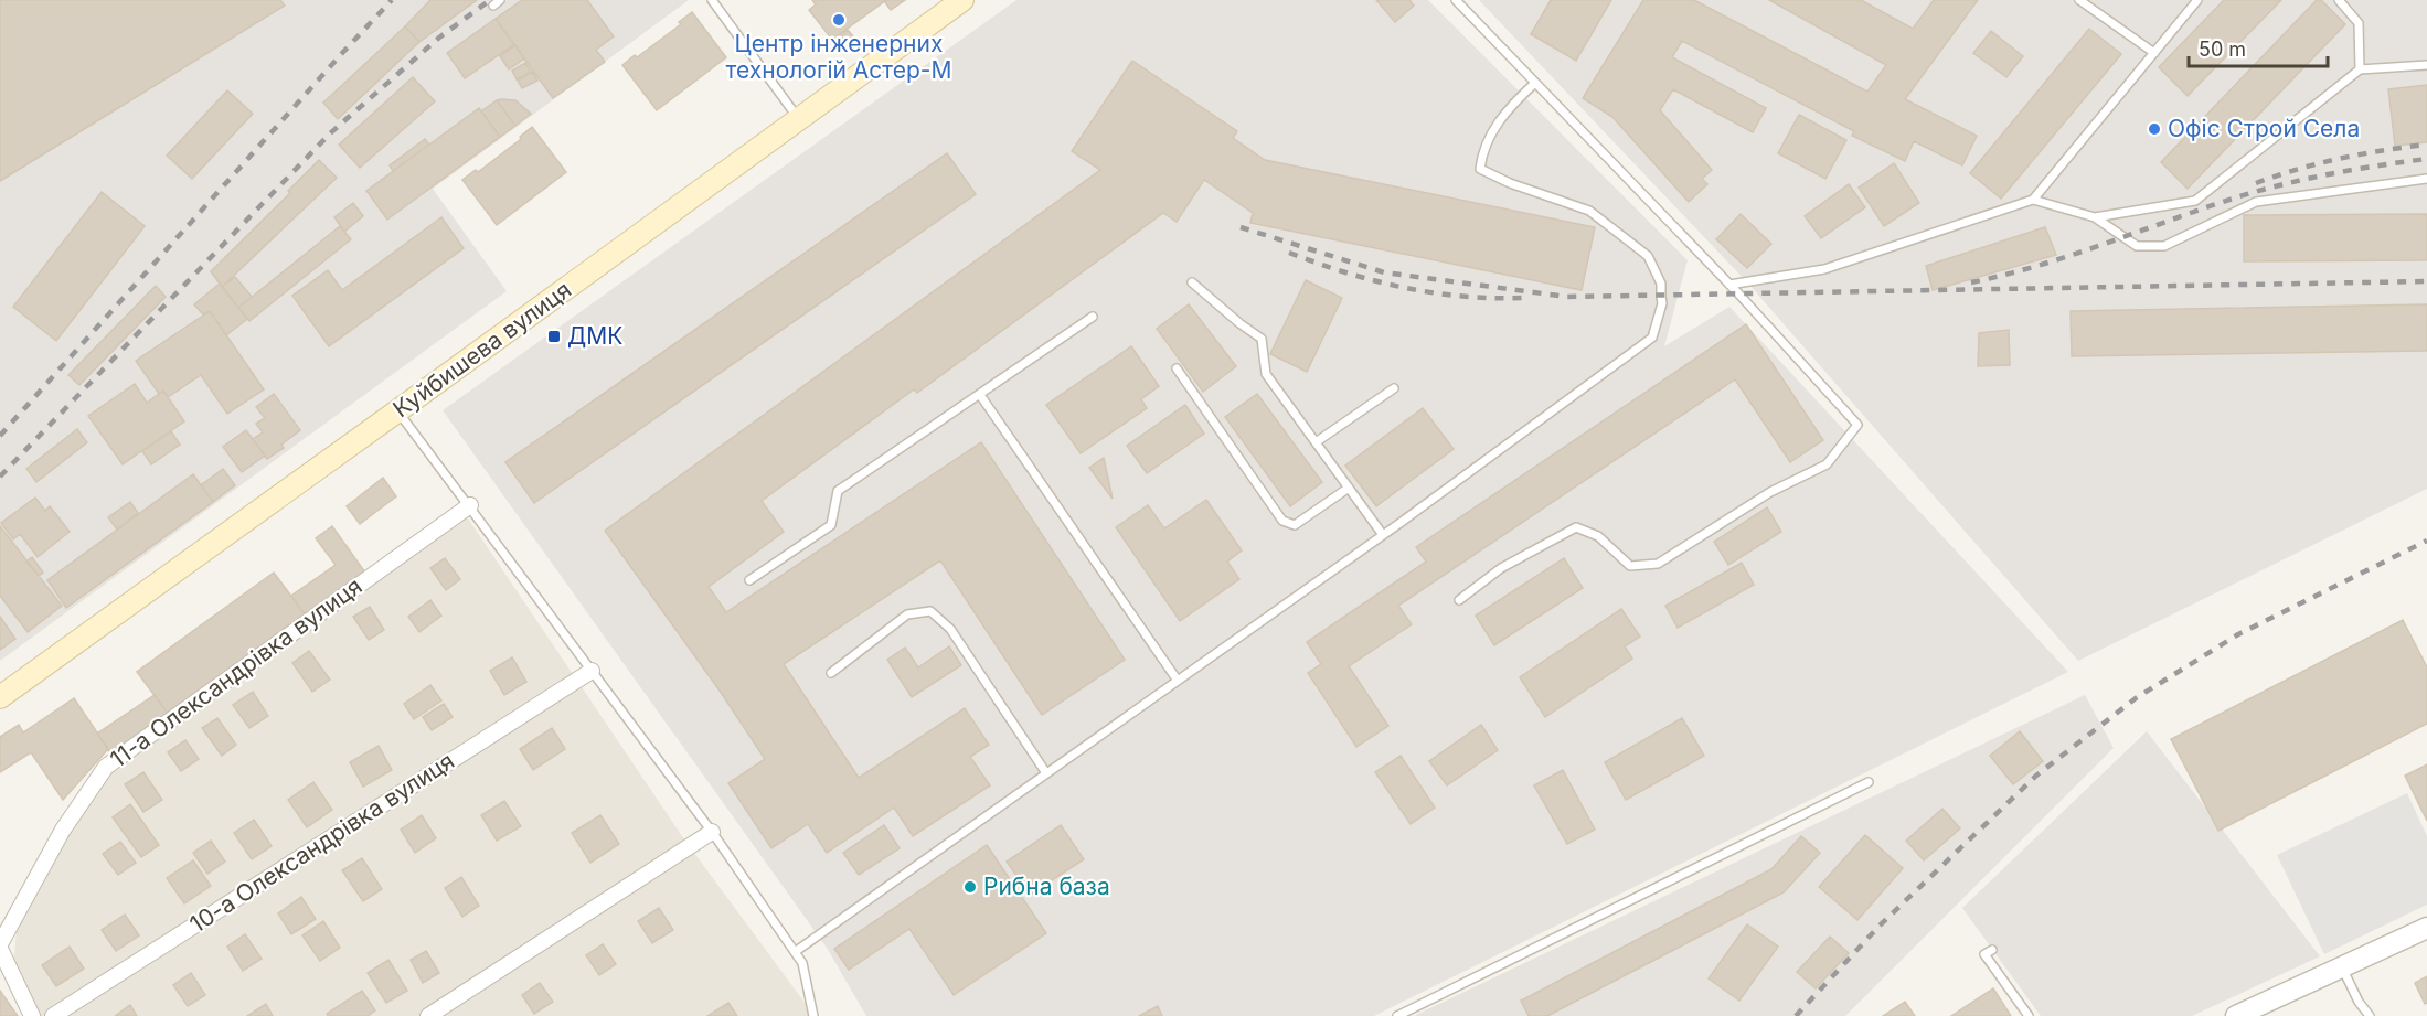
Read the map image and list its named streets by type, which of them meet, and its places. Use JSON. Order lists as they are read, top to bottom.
{
  "streets": {
    "main road": ["Куйбишева вулиця"],
    "street": ["11-а Олександрівка вулиця", "10-а Олександрівка вулиця"]
  },
  "places": {
    "other": ["Центр інженерних технологій Астер-М", "Офіс Строй Села", "Рибна база"],
    "transit": ["ДМК"]
  },
  "scale_bar": "50 m"
}
